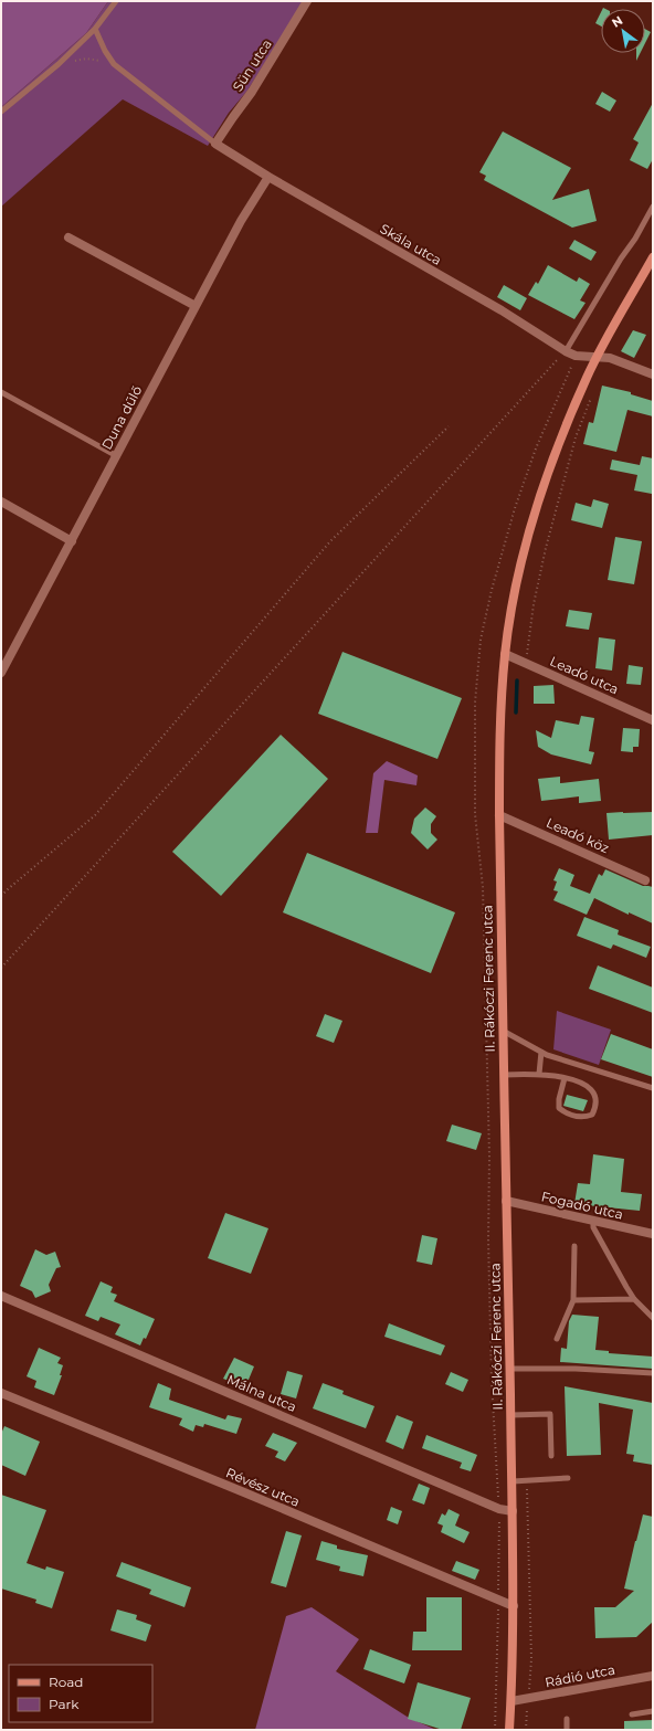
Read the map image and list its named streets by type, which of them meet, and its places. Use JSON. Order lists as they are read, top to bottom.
{
  "streets": {
    "main road": ["II. Rákóczi Ferenc utca"],
    "street": [
      "Sün utca",
      "Skála utca",
      "Duna dűlő",
      "Leadó utca",
      "Leadó köz",
      "Fogadó utca",
      "Málna utca",
      "Révész utca",
      "Rádió utca"
    ]
  },
  "crossings": [
    ["Sün utca", "Skála utca"],
    ["Skála utca", "Duna dűlő"],
    ["Skála utca", "II. Rákóczi Ferenc utca"],
    ["Leadó utca", "II. Rákóczi Ferenc utca"],
    ["Leadó köz", "II. Rákóczi Ferenc utca"],
    ["II. Rákóczi Ferenc utca", "Fogadó utca"],
    ["II. Rákóczi Ferenc utca", "Málna utca"],
    ["II. Rákóczi Ferenc utca", "Révész utca"],
    ["II. Rákóczi Ferenc utca", "Rádió utca"]
  ],
  "legend": ["Road", "Park"],
  "north": "top left"
}
